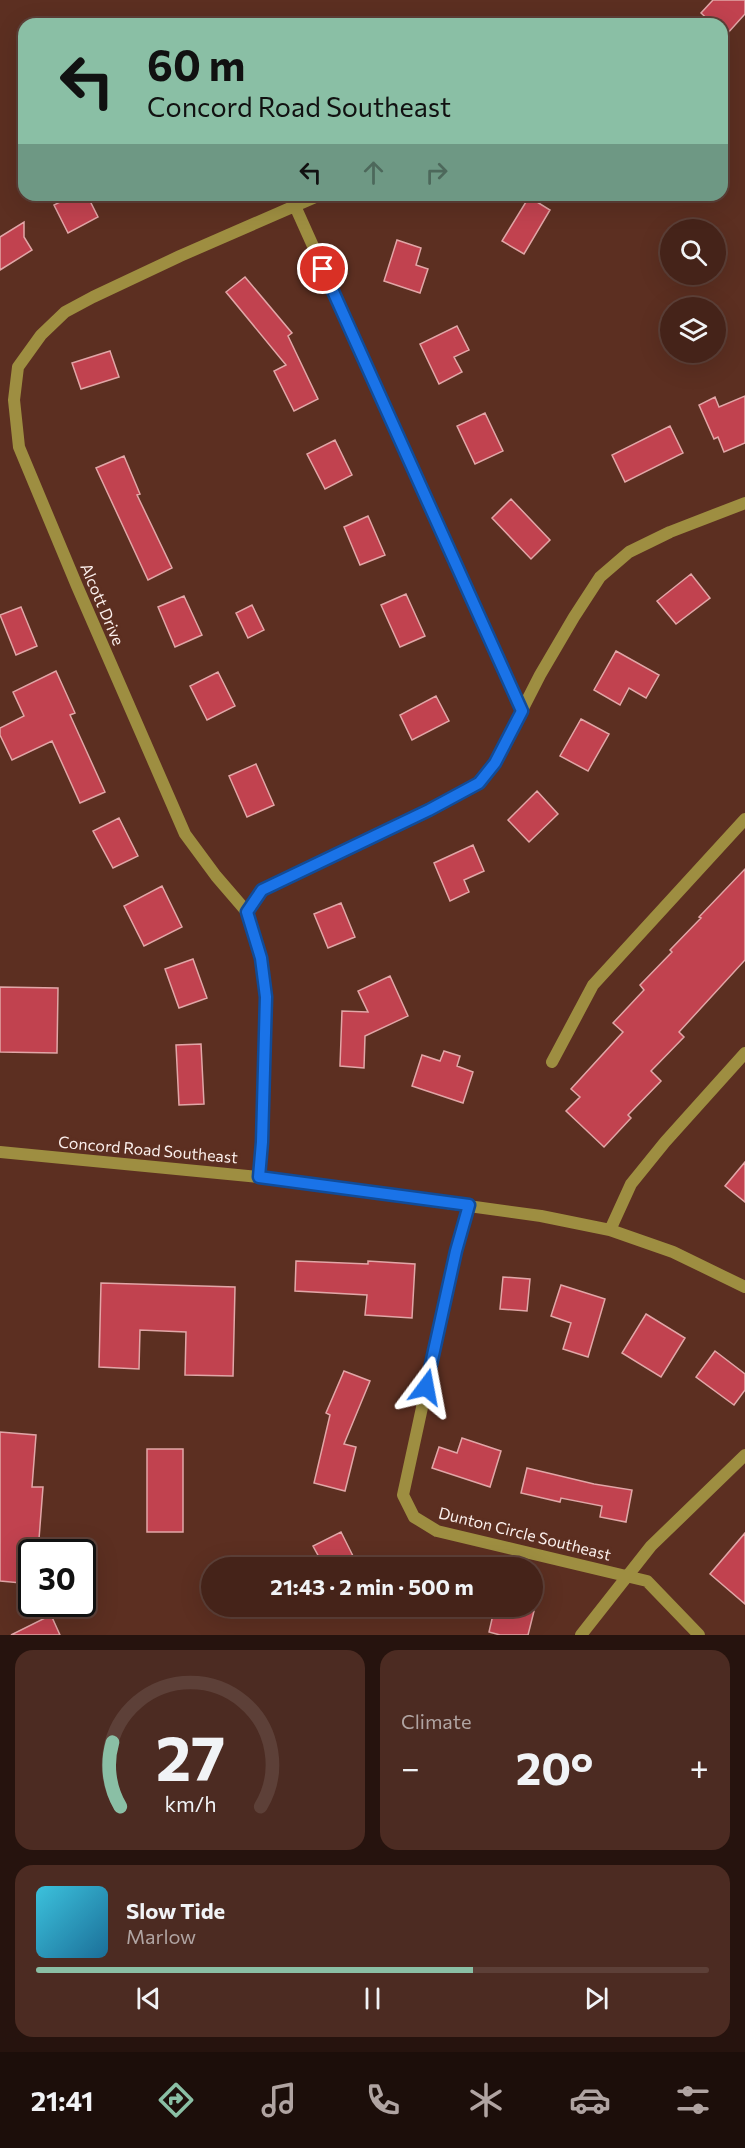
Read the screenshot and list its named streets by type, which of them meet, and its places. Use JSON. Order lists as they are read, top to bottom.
{
  "streets": {
    "street": ["Alcott Drive", "Concord Road Southeast", "Dunton Circle Southeast"]
  },
  "crossings": [
    ["Alcott Drive", "Concord Road Southeast"],
    ["Concord Road Southeast", "Dunton Circle Southeast"]
  ],
  "page": {
    "turn": ["60 m", "Concord Road Southeast"],
    "limit": "30",
    "trip": "21:43 · 2 min · 500 m",
    "tile": "Climate",
    "heat": ["−", "20°", "+"],
    "song": ["Slow Tide", "Marlow"],
    "tabs": "21:41",
    "gauge": ["27", "km/h"]
  }
}
